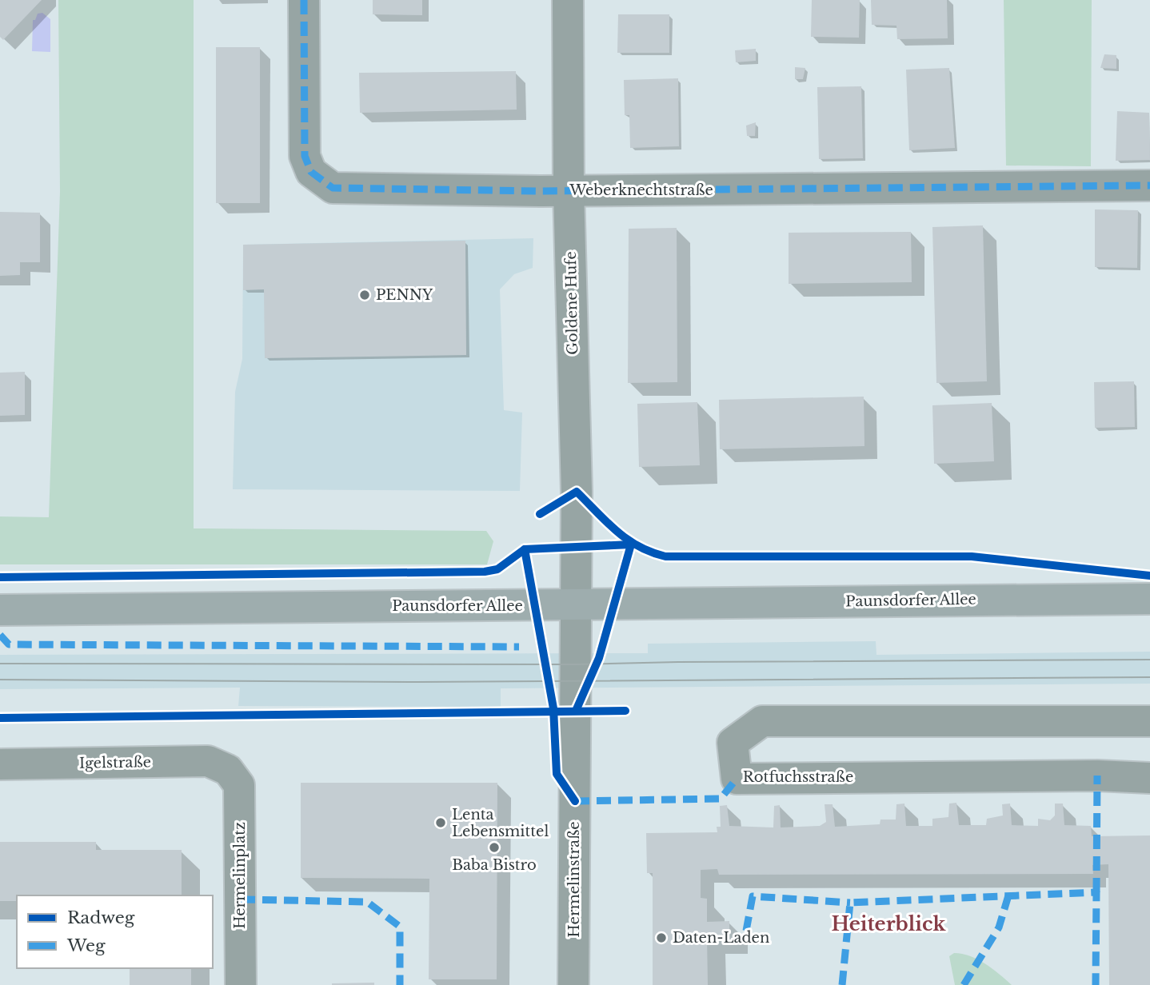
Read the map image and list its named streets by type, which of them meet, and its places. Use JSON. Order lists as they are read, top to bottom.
{
  "streets": {
    "main road": ["Paunsdorfer Allee"],
    "street": [
      "Weberknechtstraße",
      "Goldene Hufe",
      "Igelstraße",
      "Rotfuchsstraße",
      "Hermelinplatz",
      "Hermelinstraße"
    ]
  },
  "crossings": [
    ["Weberknechtstraße", "Goldene Hufe"],
    ["Goldene Hufe", "Paunsdorfer Allee"],
    ["Goldene Hufe", "Hermelinstraße"],
    ["Paunsdorfer Allee", "Hermelinstraße"],
    ["Igelstraße", "Hermelinplatz"]
  ],
  "districts": ["Heiterblick"],
  "places": [
    "PENNY",
    "Lenta Lebensmittel",
    "Baba Bistro",
    "Daten-Laden"
  ],
  "legend": ["Radweg", "Weg"]
}
